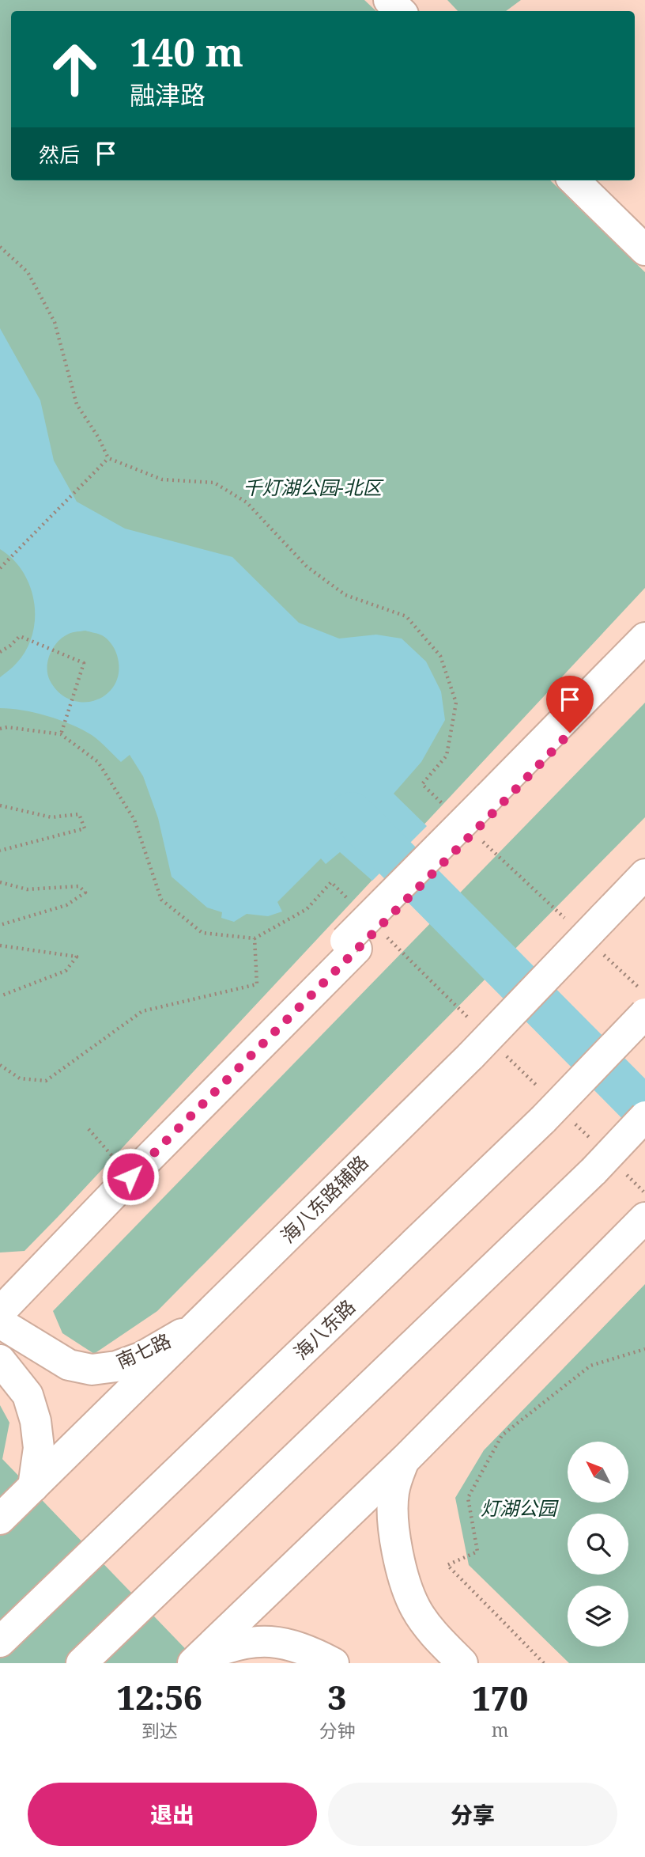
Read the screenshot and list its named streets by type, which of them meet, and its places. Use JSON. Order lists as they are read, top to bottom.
{
  "streets": {
    "main road": ["海八东路辅路", "海八东路", "南七路"]
  },
  "crossings": [
    ["海八东路辅路", "南七路"]
  ],
  "parks": ["千灯湖公园-北区", "灯湖公园"],
  "north": "top left",
  "page": {
    "turn": ["140 m", "融津路"],
    "then": "然后",
    "eta": [
      "12:56",
      "到达",
      "3",
      "分钟",
      "170",
      "m"
    ],
    "buttons": ["退出", "分享"]
  }
}
